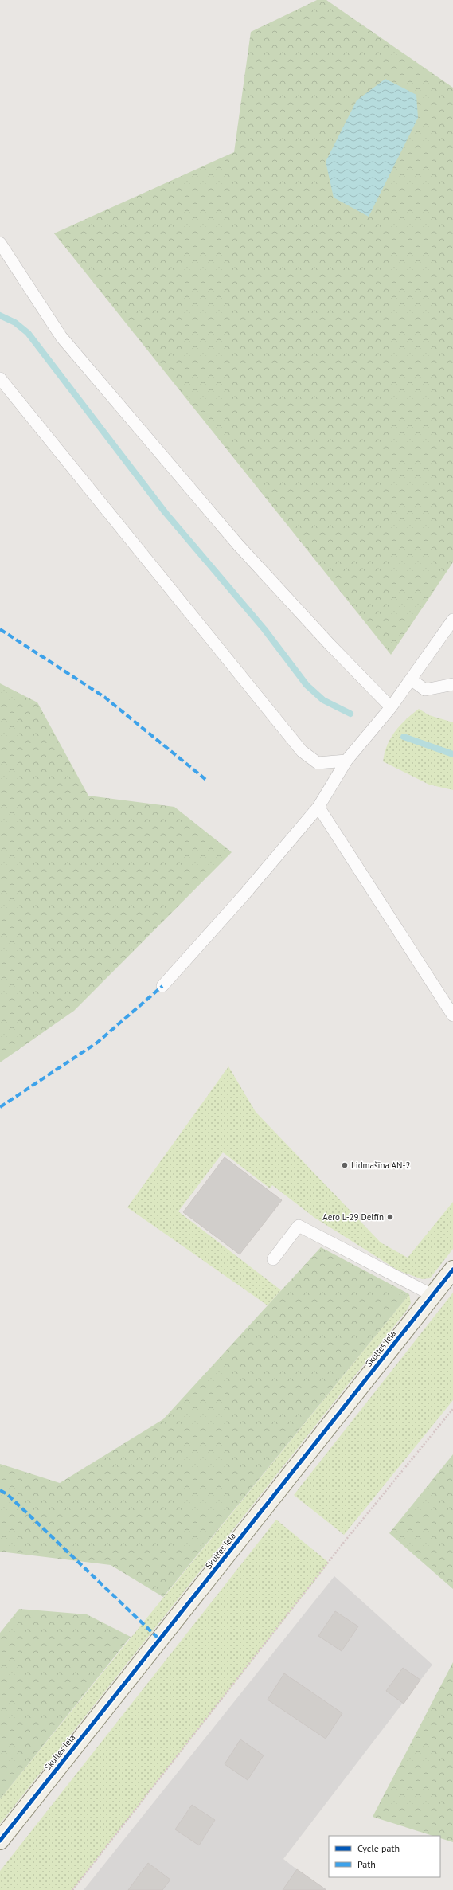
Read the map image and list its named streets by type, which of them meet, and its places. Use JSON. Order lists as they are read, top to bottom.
{
  "streets": {
    "main road": ["Skultes iela"]
  },
  "places": ["Lidmašīna AN-2", "Aero L-29 Delfín"],
  "legend": ["Cycle path", "Path"]
}
